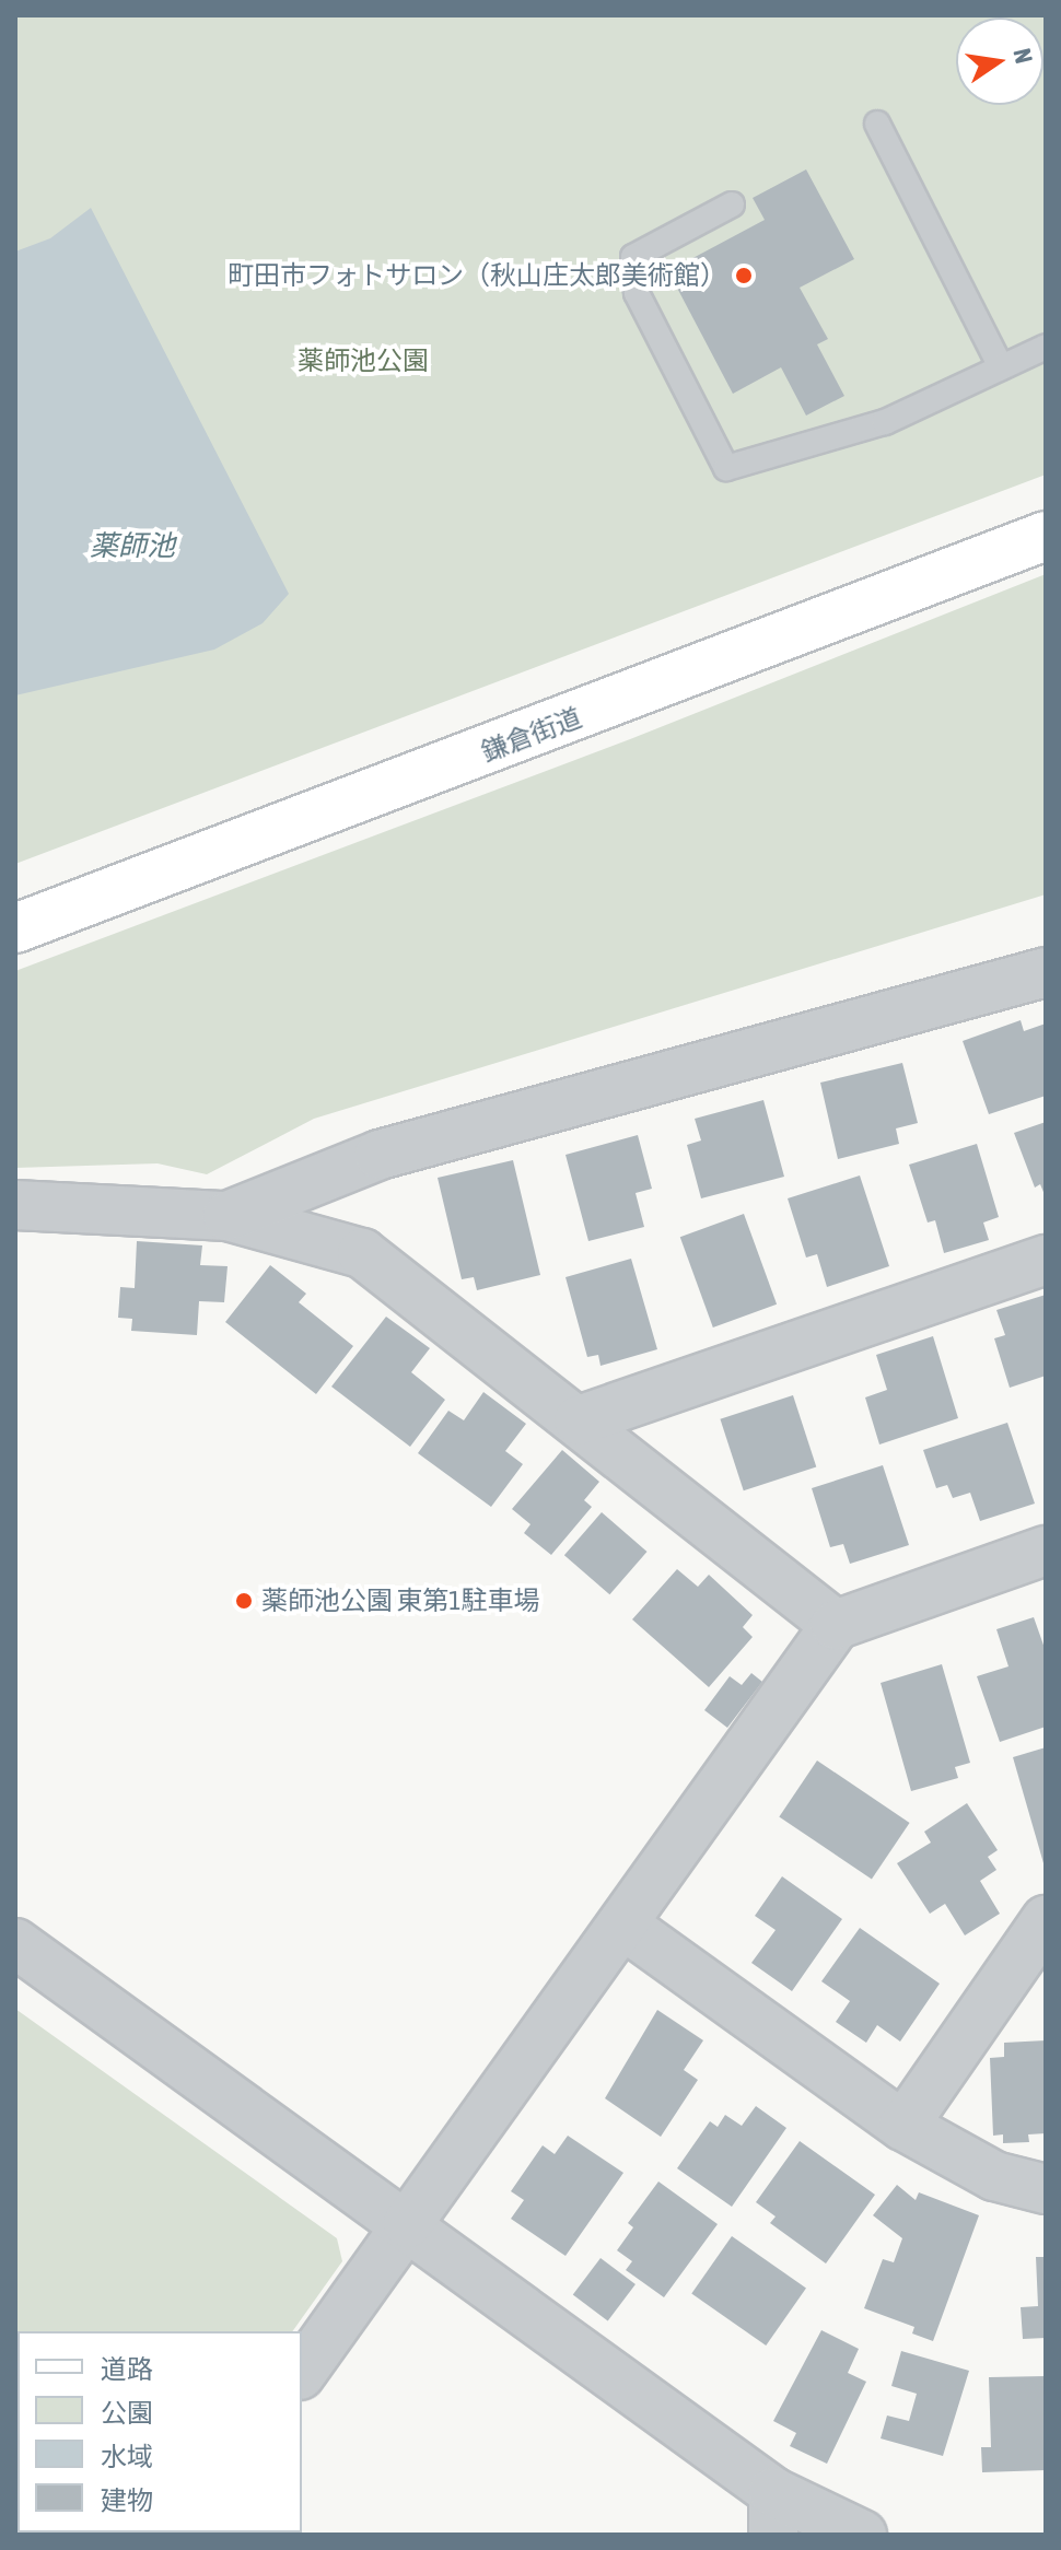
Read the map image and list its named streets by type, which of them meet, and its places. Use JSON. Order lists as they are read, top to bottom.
{
  "streets": {
    "main road": ["鎌倉街道"]
  },
  "water": ["薬師池"],
  "parks": ["薬師池公園"],
  "places": ["町田市フォトサロン（秋山庄太郎美術館）", "薬師池公園 東第1駐車場"],
  "legend": [
    "道路",
    "公園",
    "水域",
    "建物"
  ],
  "north": "right"
}
